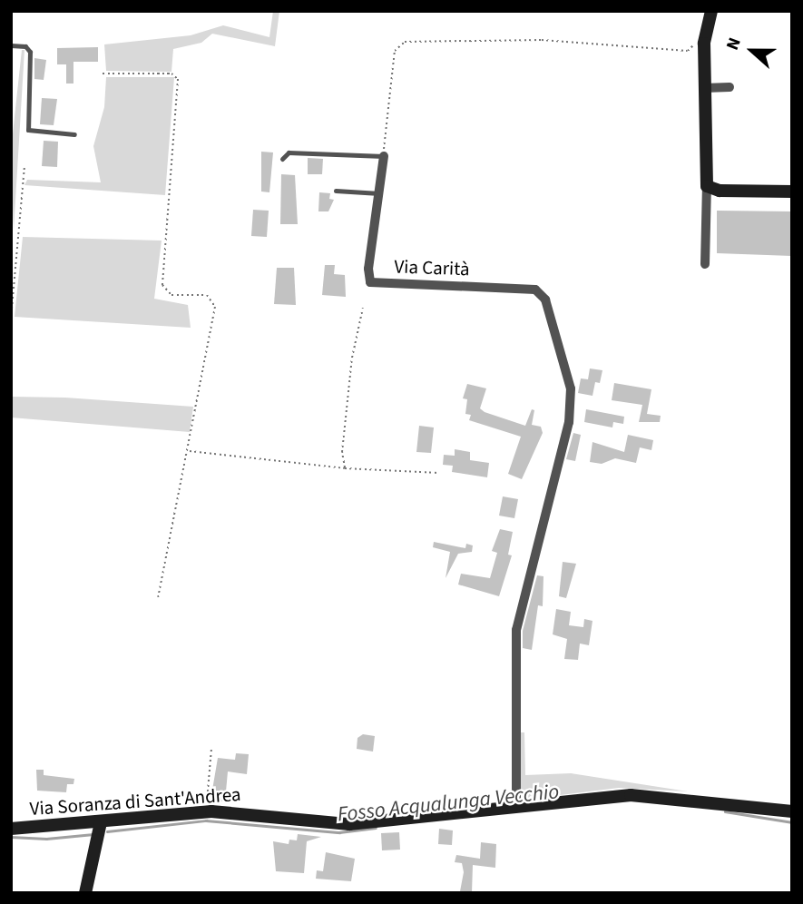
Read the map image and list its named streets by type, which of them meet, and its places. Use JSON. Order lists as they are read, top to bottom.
{
  "streets": {
    "street": ["Via Carità", "Via Soranza di Sant'Andrea"]
  },
  "crossings": [
    ["Via Carità", "Via Soranza di Sant'Andrea"]
  ],
  "water": ["Fosso Acqualunga Vecchio"],
  "north": "left"
}
